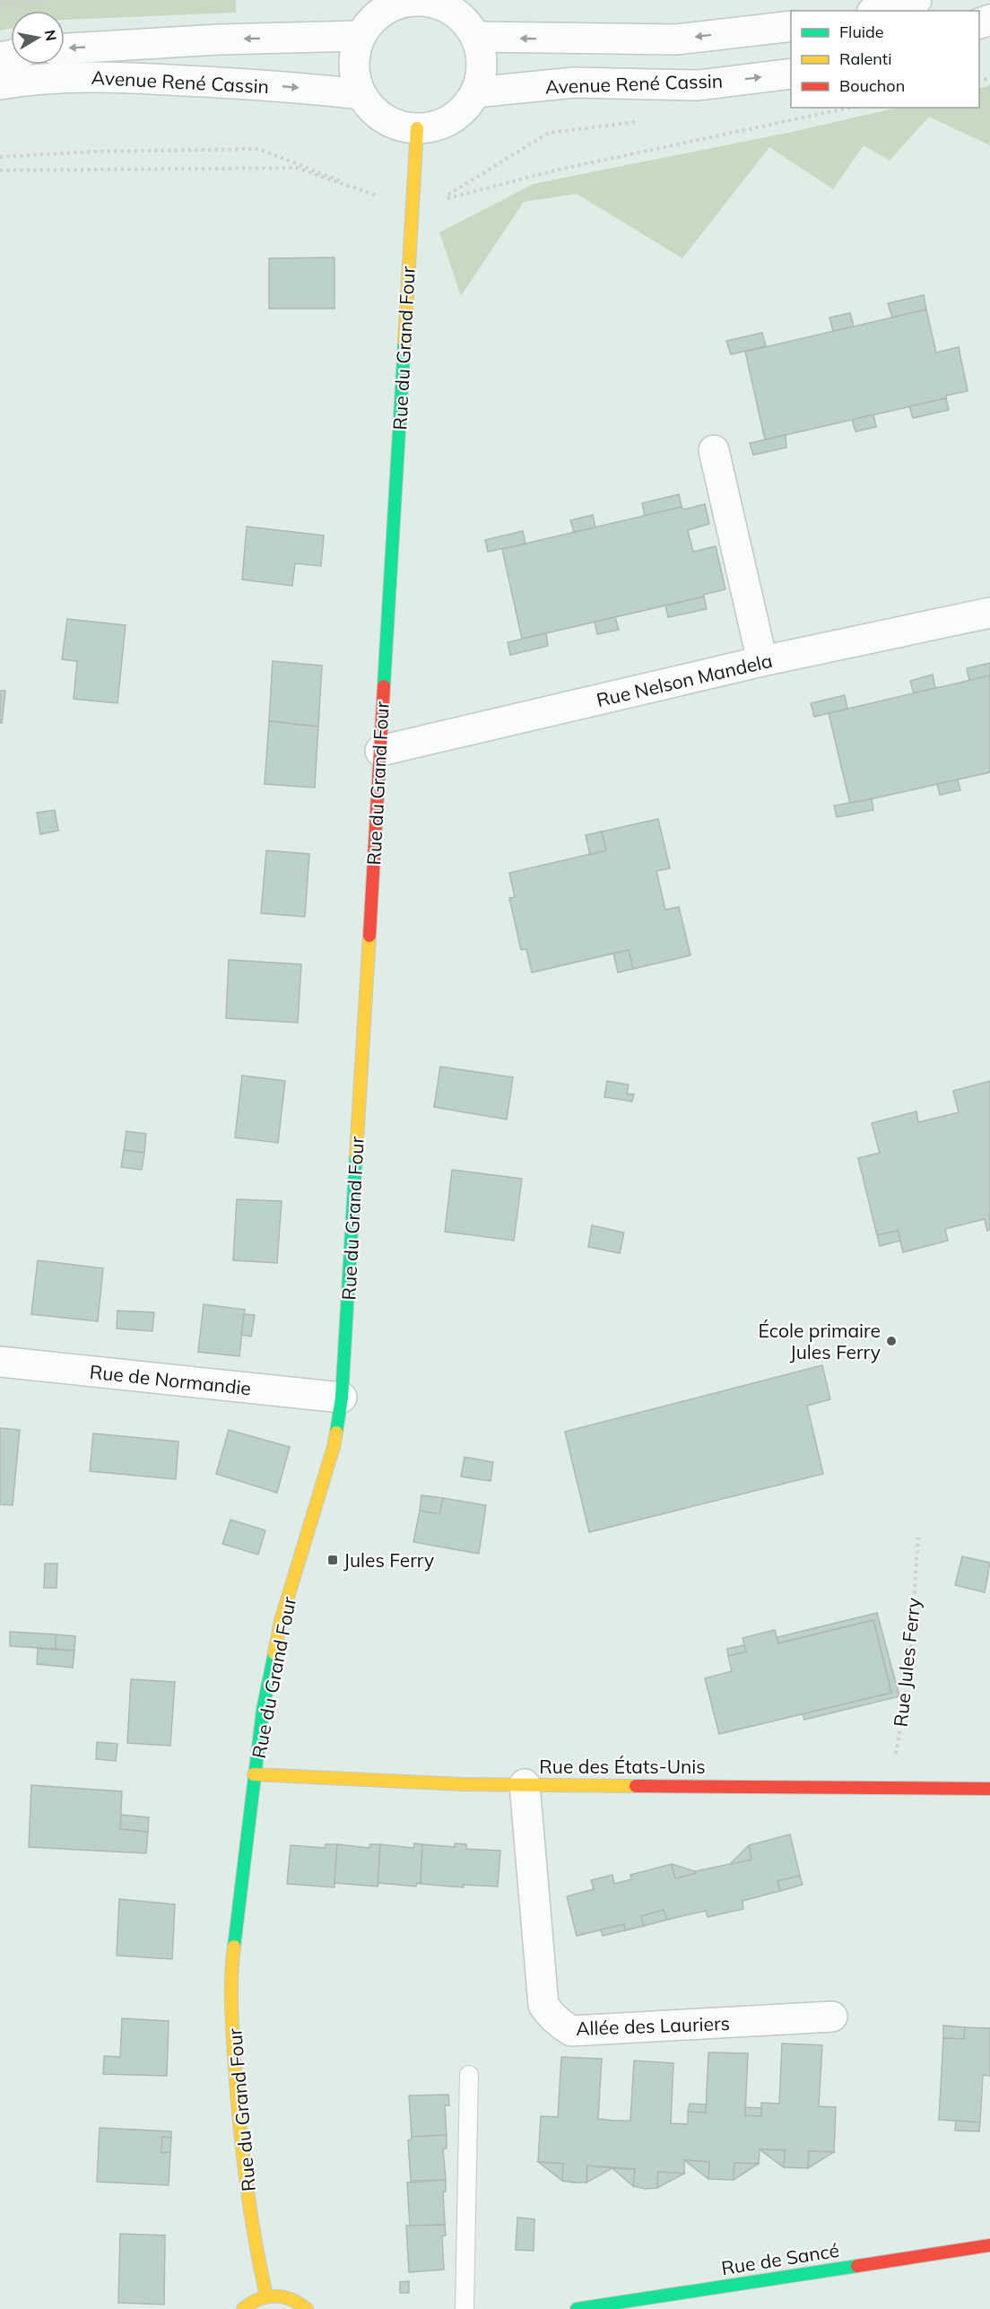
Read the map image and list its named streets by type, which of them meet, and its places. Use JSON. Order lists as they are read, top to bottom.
{
  "streets": {
    "street": [
      "Avenue René Cassin",
      "Rue du Grand Four",
      "Rue Nelson Mandela",
      "Rue de Normandie",
      "Rue des États-Unis",
      "Allée des Lauriers",
      "Rue de Sancé"
    ],
    "path": ["Rue Jules Ferry"]
  },
  "crossings": [
    ["Avenue René Cassin", "Rue du Grand Four"],
    ["Rue du Grand Four", "Rue Nelson Mandela"],
    ["Rue du Grand Four", "Rue de Normandie"],
    ["Rue du Grand Four", "Rue des États-Unis"],
    ["Rue Jules Ferry", "Rue des États-Unis"],
    ["Rue des États-Unis", "Allée des Lauriers"]
  ],
  "places": {
    "other": ["École primaire Jules Ferry"],
    "transit": ["Jules Ferry"]
  },
  "legend": ["Fluide", "Ralenti", "Bouchon"],
  "north": "right"
}
